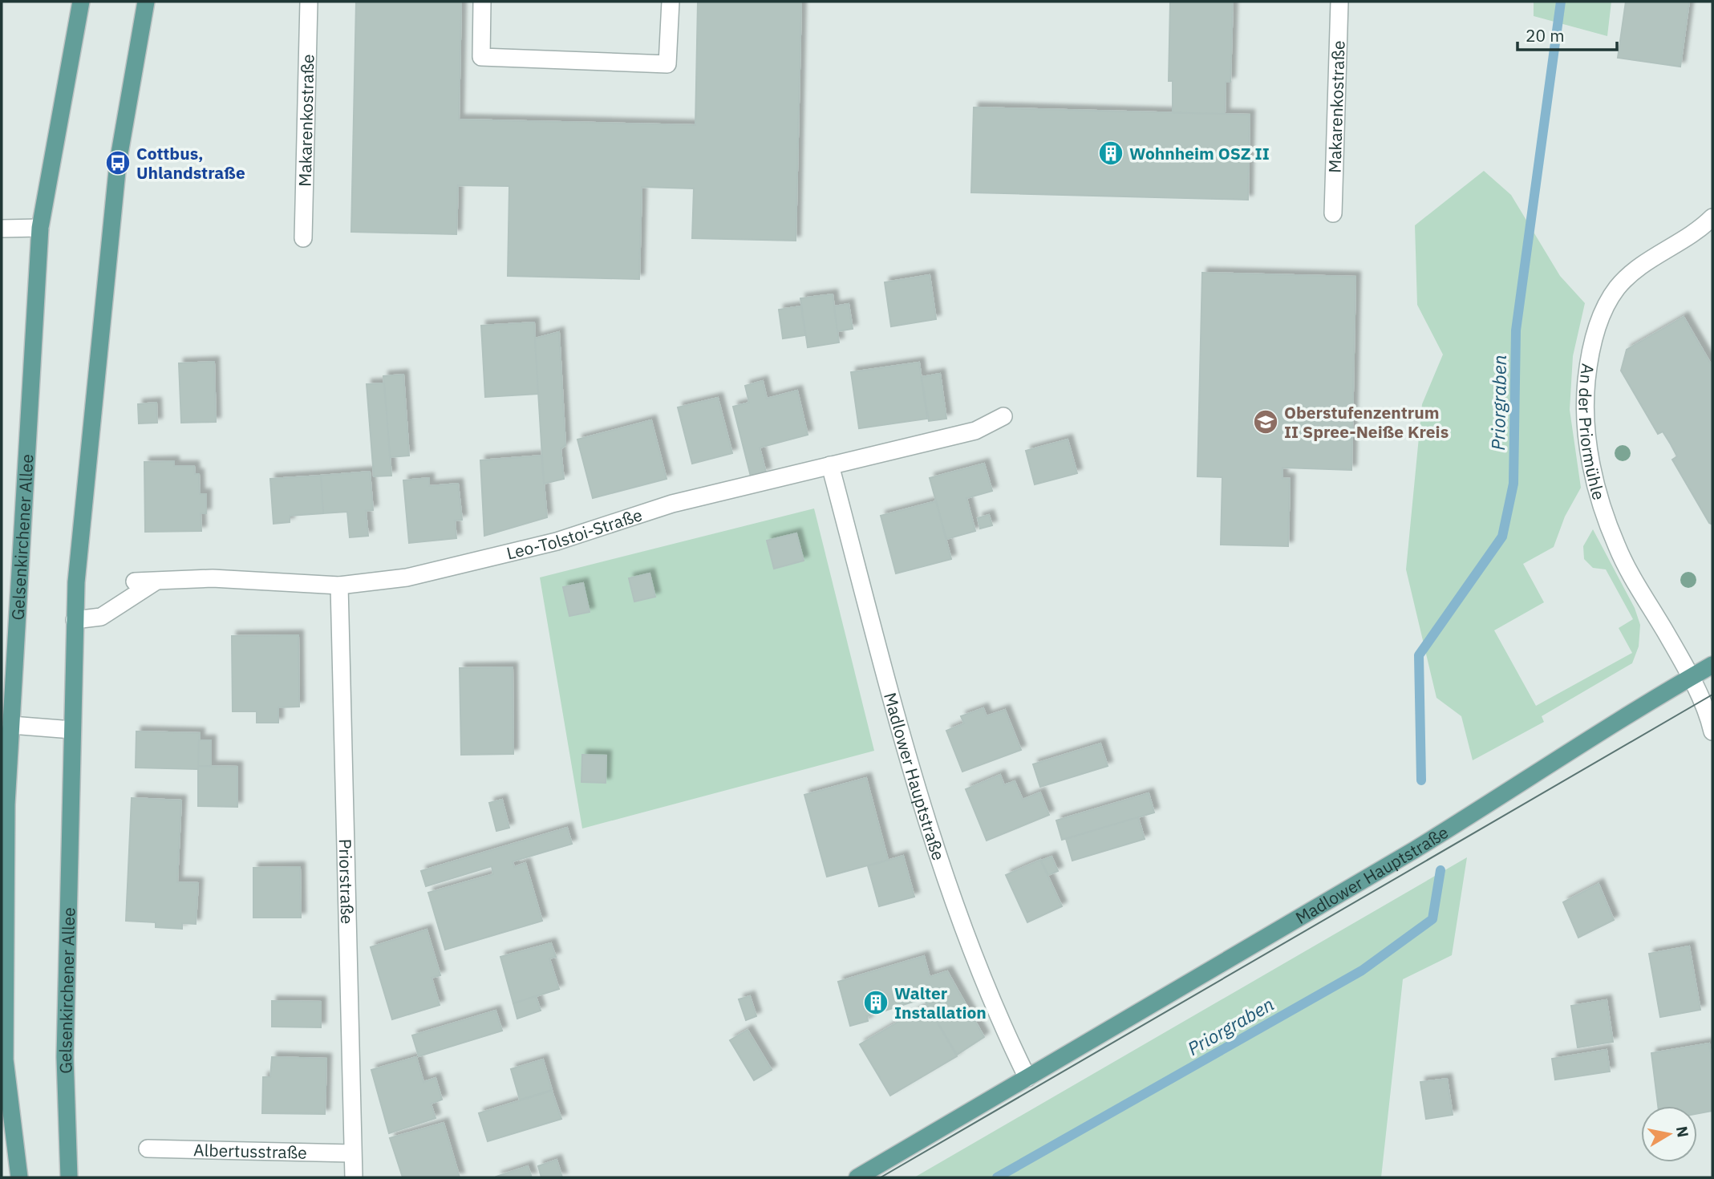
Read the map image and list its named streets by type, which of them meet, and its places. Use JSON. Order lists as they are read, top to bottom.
{
  "streets": {
    "main road": ["Gelsenkirchener Allee", "Madlower Hauptstraße"],
    "street": [
      "Makarenkostraße",
      "An der Priormühle",
      "Leo-Tolstoi-Straße",
      "Priorstraße",
      "Albertusstraße"
    ]
  },
  "crossings": [
    ["An der Priormühle", "Madlower Hauptstraße"],
    ["Leo-Tolstoi-Straße", "Madlower Hauptstraße"],
    ["Leo-Tolstoi-Straße", "Priorstraße"],
    ["Priorstraße", "Albertusstraße"]
  ],
  "water": ["Priorgraben"],
  "places": {
    "building": ["Wohnheim OSZ II", "Walter Installation"],
    "bus stop": ["Cottbus, Uhlandstraße"],
    "school or university": ["Oberstufenzentrum II Spree-Neiße Kreis"]
  },
  "scale_bar": "20 m",
  "north": "right"
}
